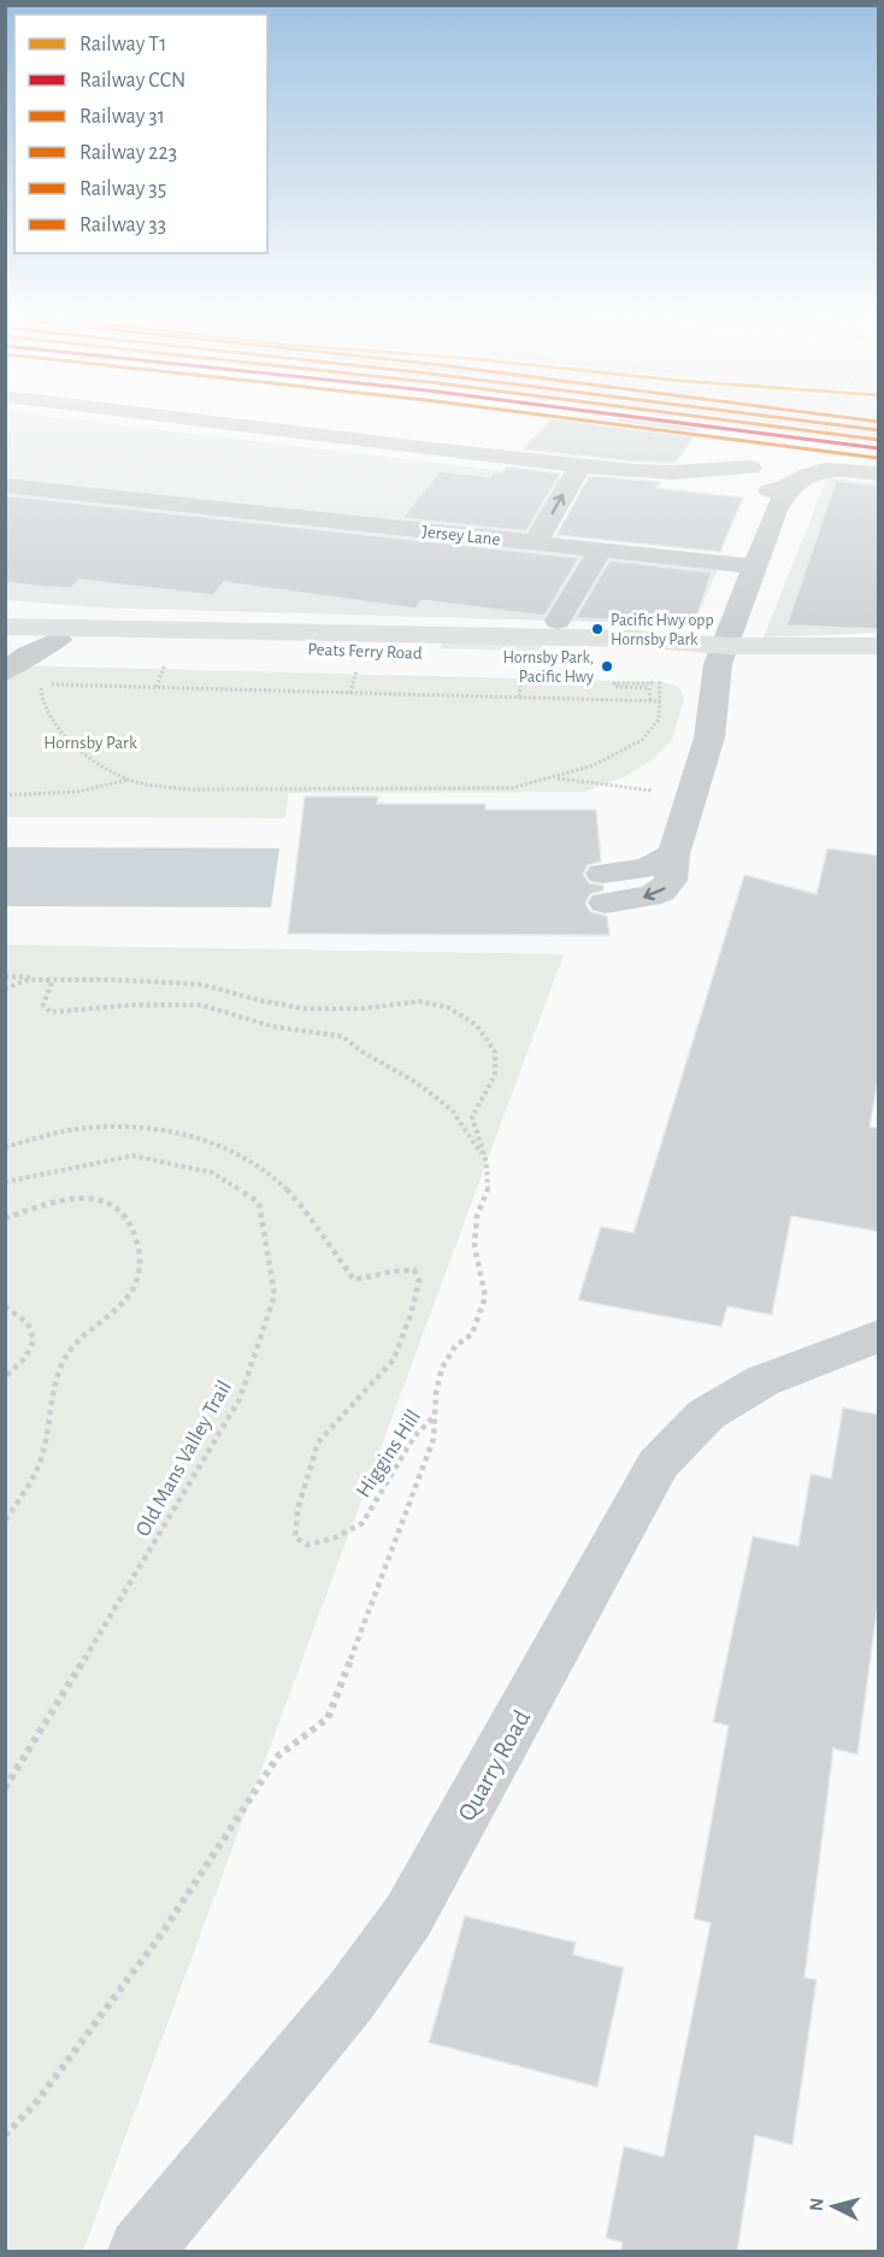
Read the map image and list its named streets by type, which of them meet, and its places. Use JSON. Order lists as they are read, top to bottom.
{
  "streets": {
    "main road": ["Peats Ferry Road"],
    "street": ["Jersey Lane", "Quarry Road"],
    "path": ["Higgins Hill", "Old Mans Valley Trail"]
  },
  "parks": ["Hornsby Park"],
  "places": ["Pacific Hwy opp Hornsby Park", "Hornsby Park, Pacific Hwy"],
  "lines": [
    "rail line CCN",
    "rail line 31",
    "rail line 223",
    "rail line 35",
    "rail line 33"
  ],
  "legend": [
    "Railway T1",
    "Railway CCN",
    "Railway 31",
    "Railway 223",
    "Railway 35",
    "Railway 33"
  ],
  "north": "left"
}
